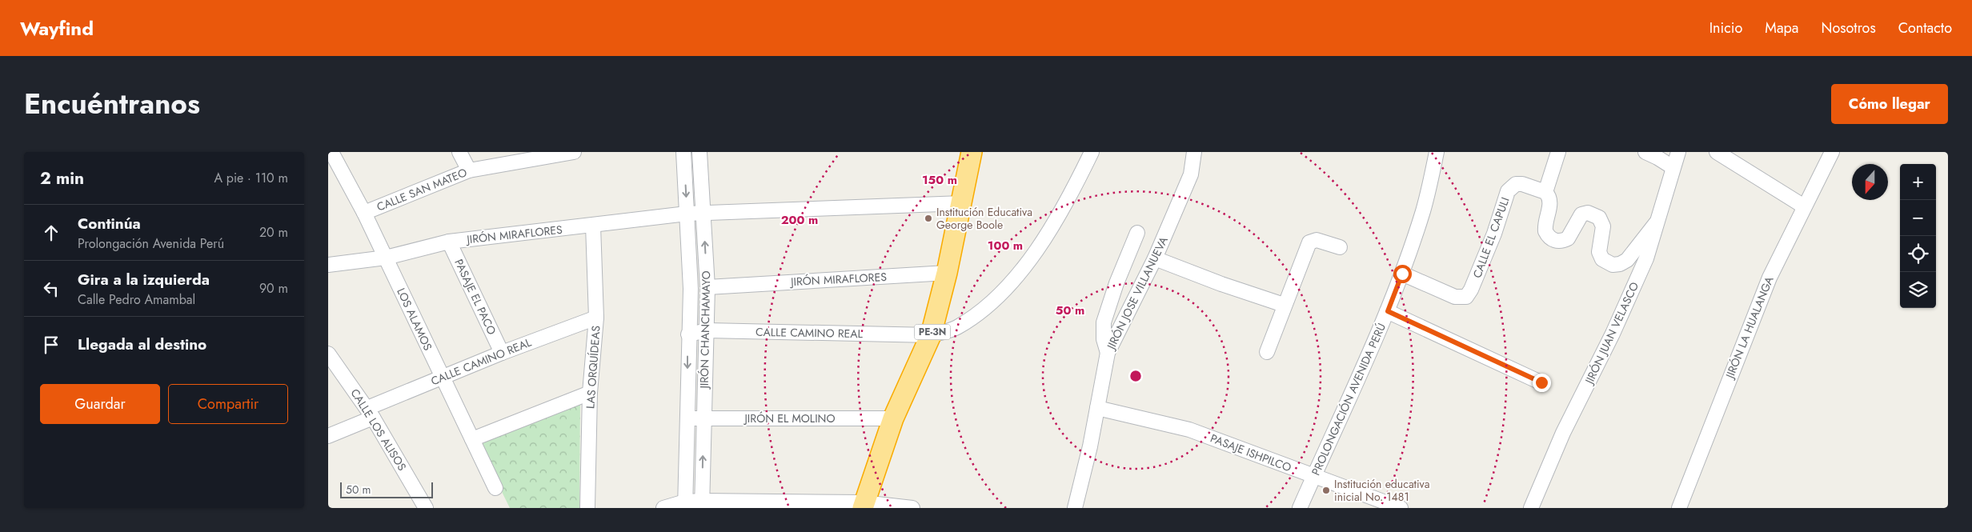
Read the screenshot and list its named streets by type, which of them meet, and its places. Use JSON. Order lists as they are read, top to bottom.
{
  "streets": {
    "highway": ["PE-3N"],
    "street": [
      "CALLE SAN MATEO",
      "JIRÓN MIRAFLORES",
      "CALLE EL CAPULI",
      "JIRÓN JOSE VILLANUEVA",
      "PASAJE EL PACO",
      "LOS ALAMOS",
      "JIRÓN LA HUALANGA",
      "JIRÓN CHANCHAMAYO",
      "CALLE CAMINO REAL",
      "JIRÓN JUAN VELASCO",
      "LAS ORQUÍDEAS",
      "PROLONGACIÓN AVENIDA PERÚ",
      "JIRÓN EL MOLINO",
      "CALLE LOS ALISOS",
      "PASAJE ISHPILCO"
    ]
  },
  "crossings": [
    ["CALLE SAN MATEO", "LOS ALAMOS"],
    ["JIRÓN MIRAFLORES", "PASAJE EL PACO"],
    ["JIRÓN MIRAFLORES", "LOS ALAMOS"],
    ["JIRÓN MIRAFLORES", "JIRÓN CHANCHAMAYO"],
    ["JIRÓN MIRAFLORES", "PE-3N"],
    ["JIRÓN MIRAFLORES", "LAS ORQUÍDEAS"],
    ["CALLE EL CAPULI", "PROLONGACIÓN AVENIDA PERÚ"],
    ["JIRÓN JOSE VILLANUEVA", "PASAJE ISHPILCO"],
    ["PASAJE EL PACO", "CALLE CAMINO REAL"],
    ["LOS ALAMOS", "CALLE CAMINO REAL"],
    ["JIRÓN CHANCHAMAYO", "CALLE CAMINO REAL"],
    ["JIRÓN CHANCHAMAYO", "JIRÓN EL MOLINO"],
    ["PE-3N", "CALLE CAMINO REAL"],
    ["PE-3N", "JIRÓN EL MOLINO"],
    ["CALLE CAMINO REAL", "LAS ORQUÍDEAS"],
    ["CALLE CAMINO REAL", "CALLE LOS ALISOS"],
    ["PROLONGACIÓN AVENIDA PERÚ", "PASAJE ISHPILCO"]
  ],
  "places": ["Institución Educativa George Boole", "Institución educativa inicial No. 1481"],
  "scale_bar": "50 m",
  "north": "bottom",
  "page": {
    "header": "Wayfind",
    "nav": [
      "Inicio",
      "Mapa",
      "Nosotros",
      "Contacto"
    ],
    "title": "Encuéntranos",
    "buttons": [
      "Cómo llegar",
      ["Guardar", "Compartir"]
    ],
    "heading": ["2 min", "A pie · 110 m"],
    "map_buttons": ["+", "−"],
    "list": [
      ["Continúa", "Prolongación Avenida Perú", "20 m"],
      ["Gira a la izquierda", "Calle Pedro Amambal", "90 m"],
      "Llegada al destino"
    ],
    "scale": "50 m"
  },
  "rings": [
    "150 m",
    "200 m",
    "100 m",
    "50 m"
  ]
}
